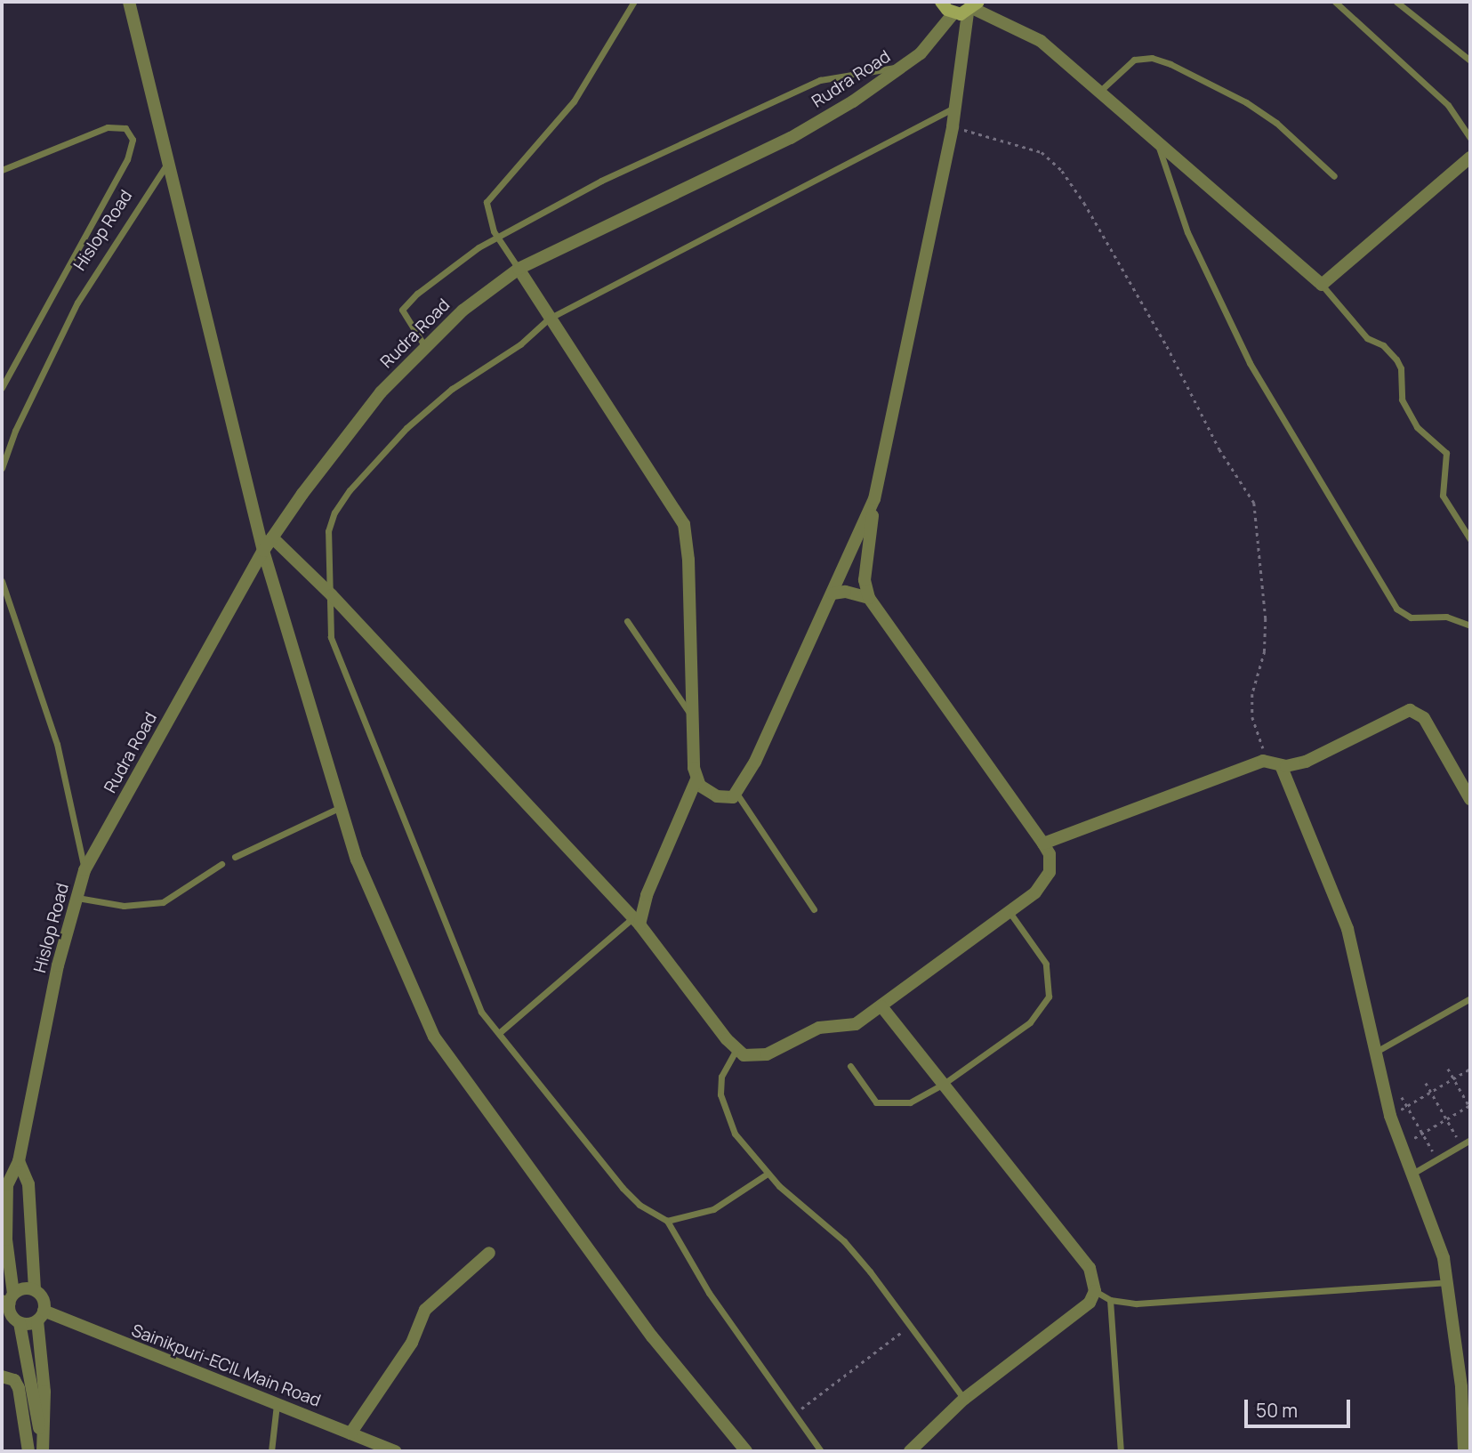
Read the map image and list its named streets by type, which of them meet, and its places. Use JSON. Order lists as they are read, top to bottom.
{
  "streets": {
    "street": ["Rudra Road", "Hislop Road", "Sainikpuri-ECIL Main Road"]
  },
  "crossings": [
    ["Rudra Road", "Hislop Road"],
    ["Hislop Road", "Sainikpuri-ECIL Main Road"]
  ],
  "scale_bar": "50 m"
}
